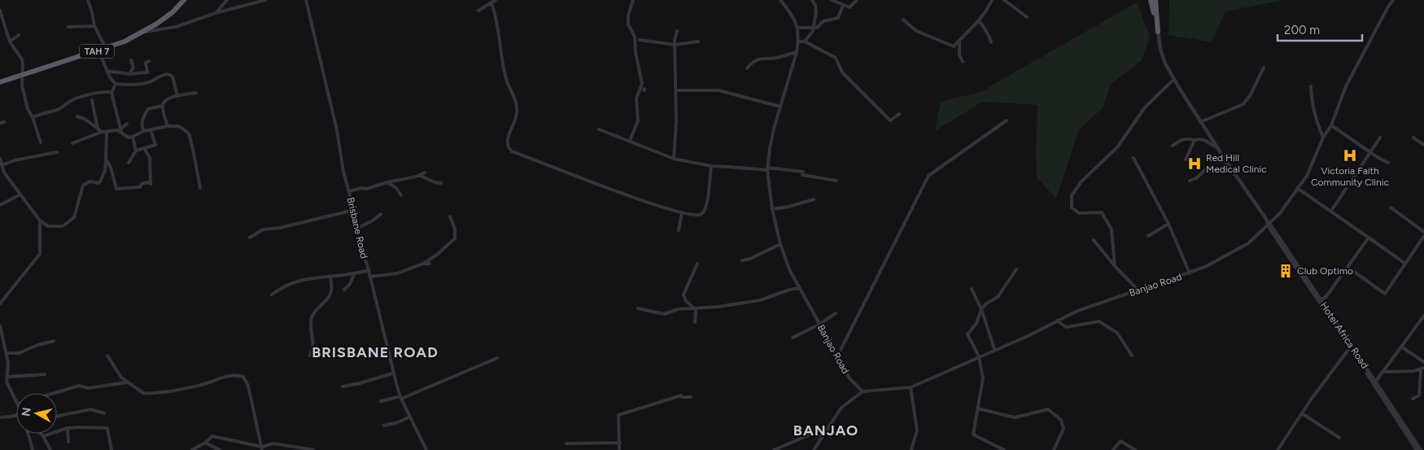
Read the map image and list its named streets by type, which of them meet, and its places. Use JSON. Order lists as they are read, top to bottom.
{
  "streets": {
    "highway": ["TAH 7"],
    "street": ["Brisbane Road", "Banjao Road", "Hotel Africa Road"]
  },
  "crossings": [
    ["Banjao Road", "Hotel Africa Road"]
  ],
  "districts": ["BRISBANE ROAD", "BANJAO"],
  "places": {
    "hospital": ["Victoria Faith Community Clinic", "Red Hill Medical Clinic"],
    "building": ["Club Optimo"]
  },
  "scale_bar": "200 m",
  "north": "left"
}
